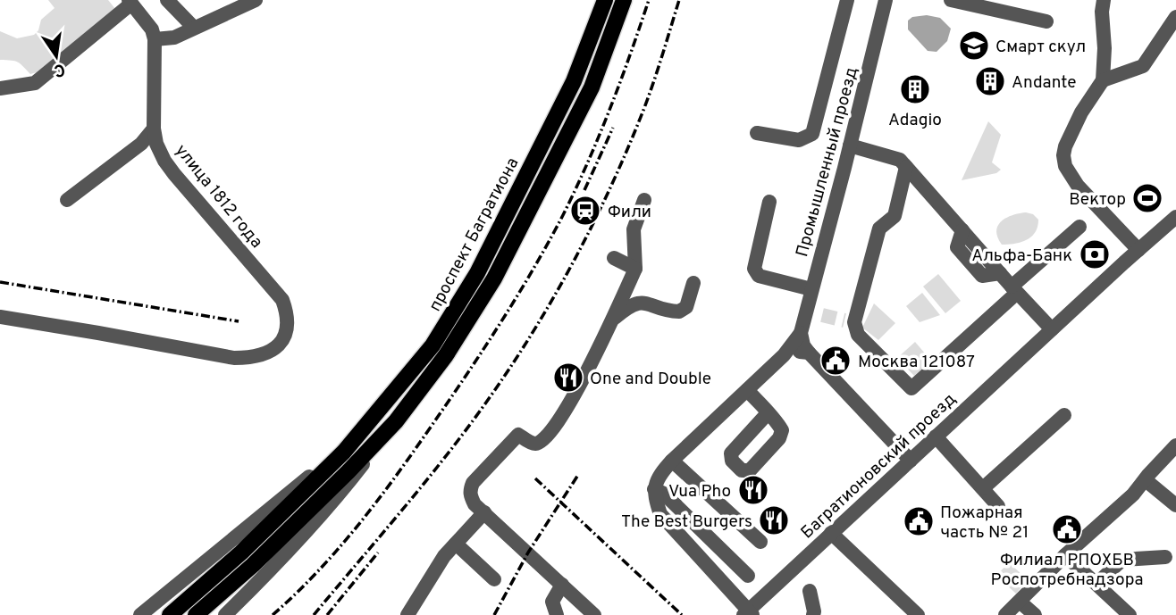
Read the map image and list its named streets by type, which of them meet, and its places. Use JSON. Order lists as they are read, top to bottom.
{
  "streets": {
    "main road": ["проспект Багратиона"],
    "street": ["Промышленный проезд", "улица 1812 года", "Багратионовский проезд"]
  },
  "places": {
    "school or university": ["Смарт скул"],
    "building": ["Andante", "Adagio"],
    "sports": ["Вектор"],
    "station": ["Фили"],
    "bank": ["Альфа-Банк"],
    "public building": ["Москва 121087", "Пожарная часть № 21", "Филиал РПОХБВ Роспотребнадзора"],
    "restaurant": ["One and Double", "Vua Pho", "The Best Burgers"]
  },
  "north": "bottom"
}
